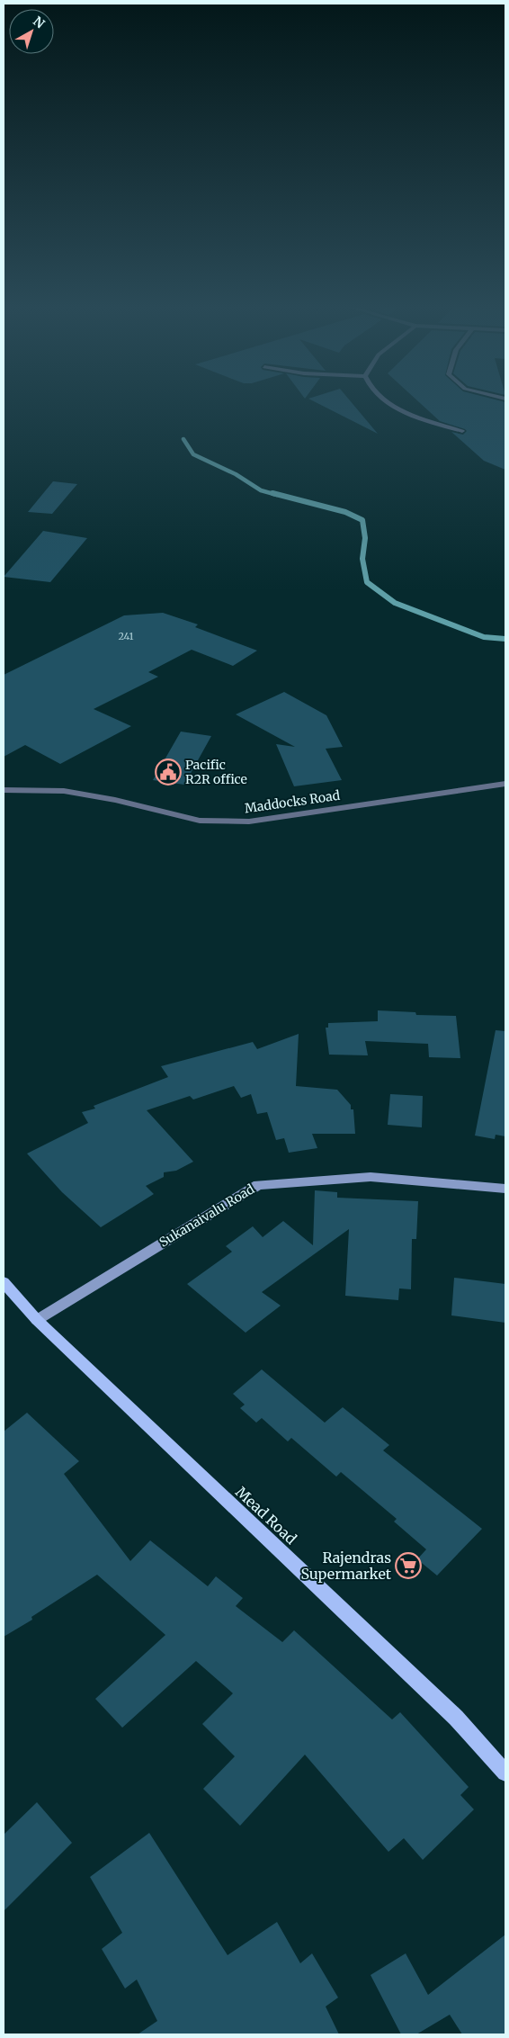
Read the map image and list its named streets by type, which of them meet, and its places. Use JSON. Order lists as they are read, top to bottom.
{
  "streets": {
    "main road": ["Sukanaivalu Road", "Mead Road"],
    "street": ["Maddocks Road"]
  },
  "crossings": [
    ["Sukanaivalu Road", "Mead Road"]
  ],
  "places": {
    "public building": ["Pacific R2R office"],
    "supermarket": ["Rajendras Supermarket"]
  },
  "house_numbers": ["241"],
  "north": "top right"
}
